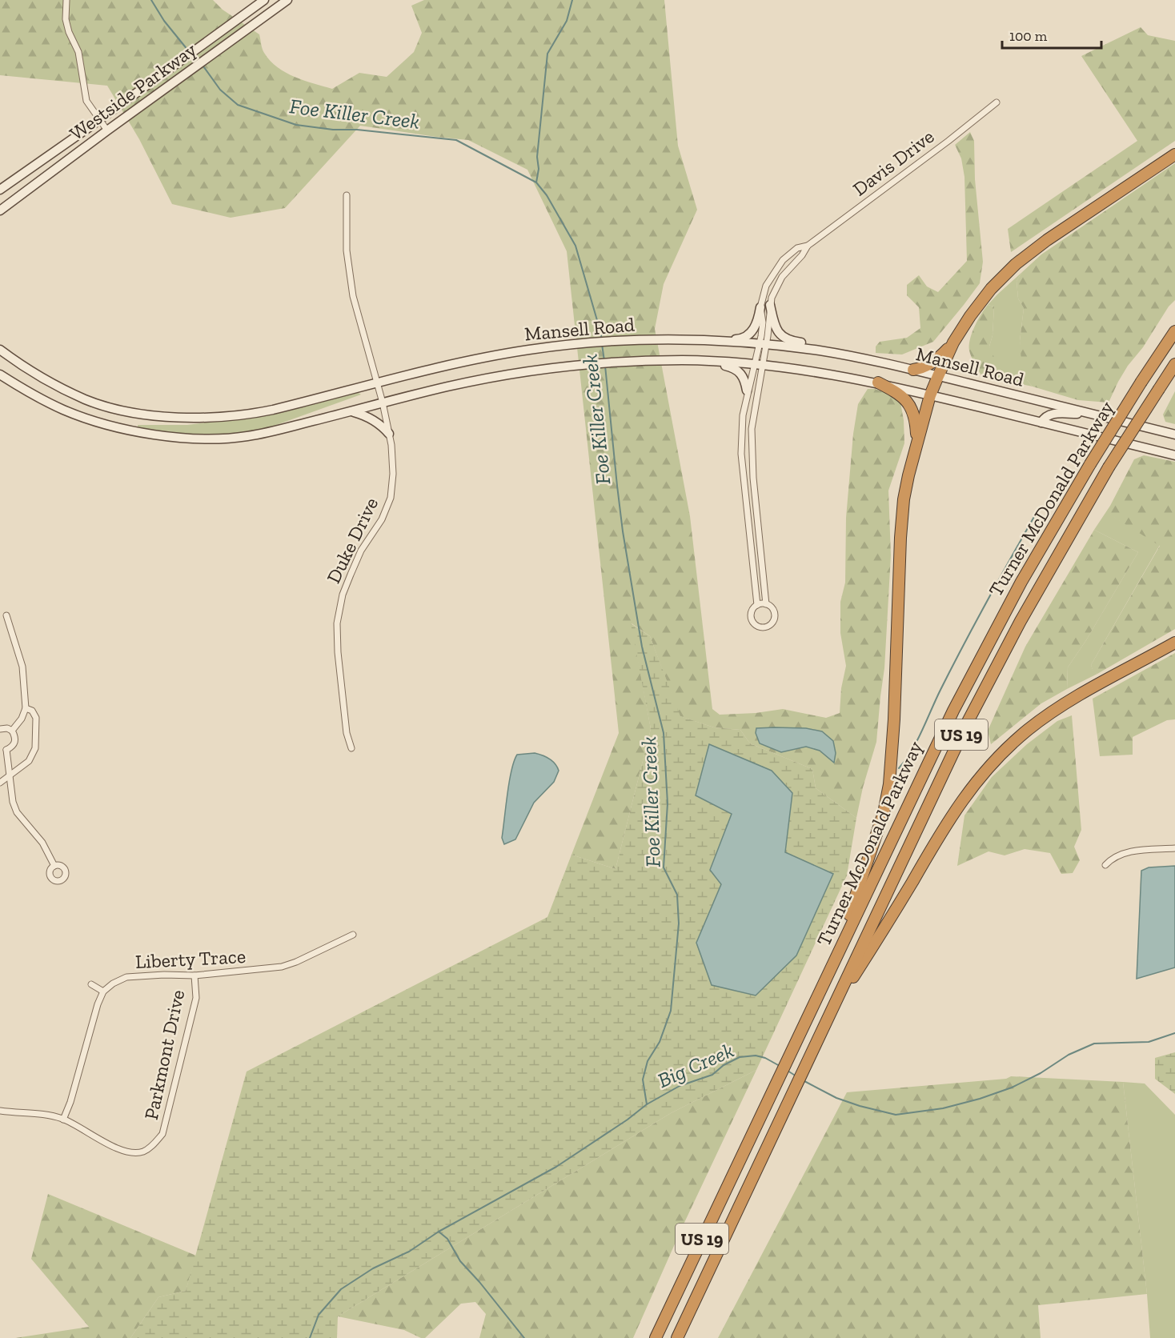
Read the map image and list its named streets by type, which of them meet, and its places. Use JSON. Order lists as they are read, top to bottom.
{
  "streets": {
    "highway": ["Turner McDonald Parkway", "US 19"],
    "main road": ["Westside Parkway", "Mansell Road"],
    "street": [
      "Davis Drive",
      "Duke Drive",
      "Liberty Trace",
      "Parkmont Drive"
    ]
  },
  "crossings": [
    ["Davis Drive", "Mansell Road"],
    ["Mansell Road", "Duke Drive"],
    ["Liberty Trace", "Parkmont Drive"]
  ],
  "water": ["Foe Killer Creek", "Big Creek"],
  "scale_bar": "100 m"
}
